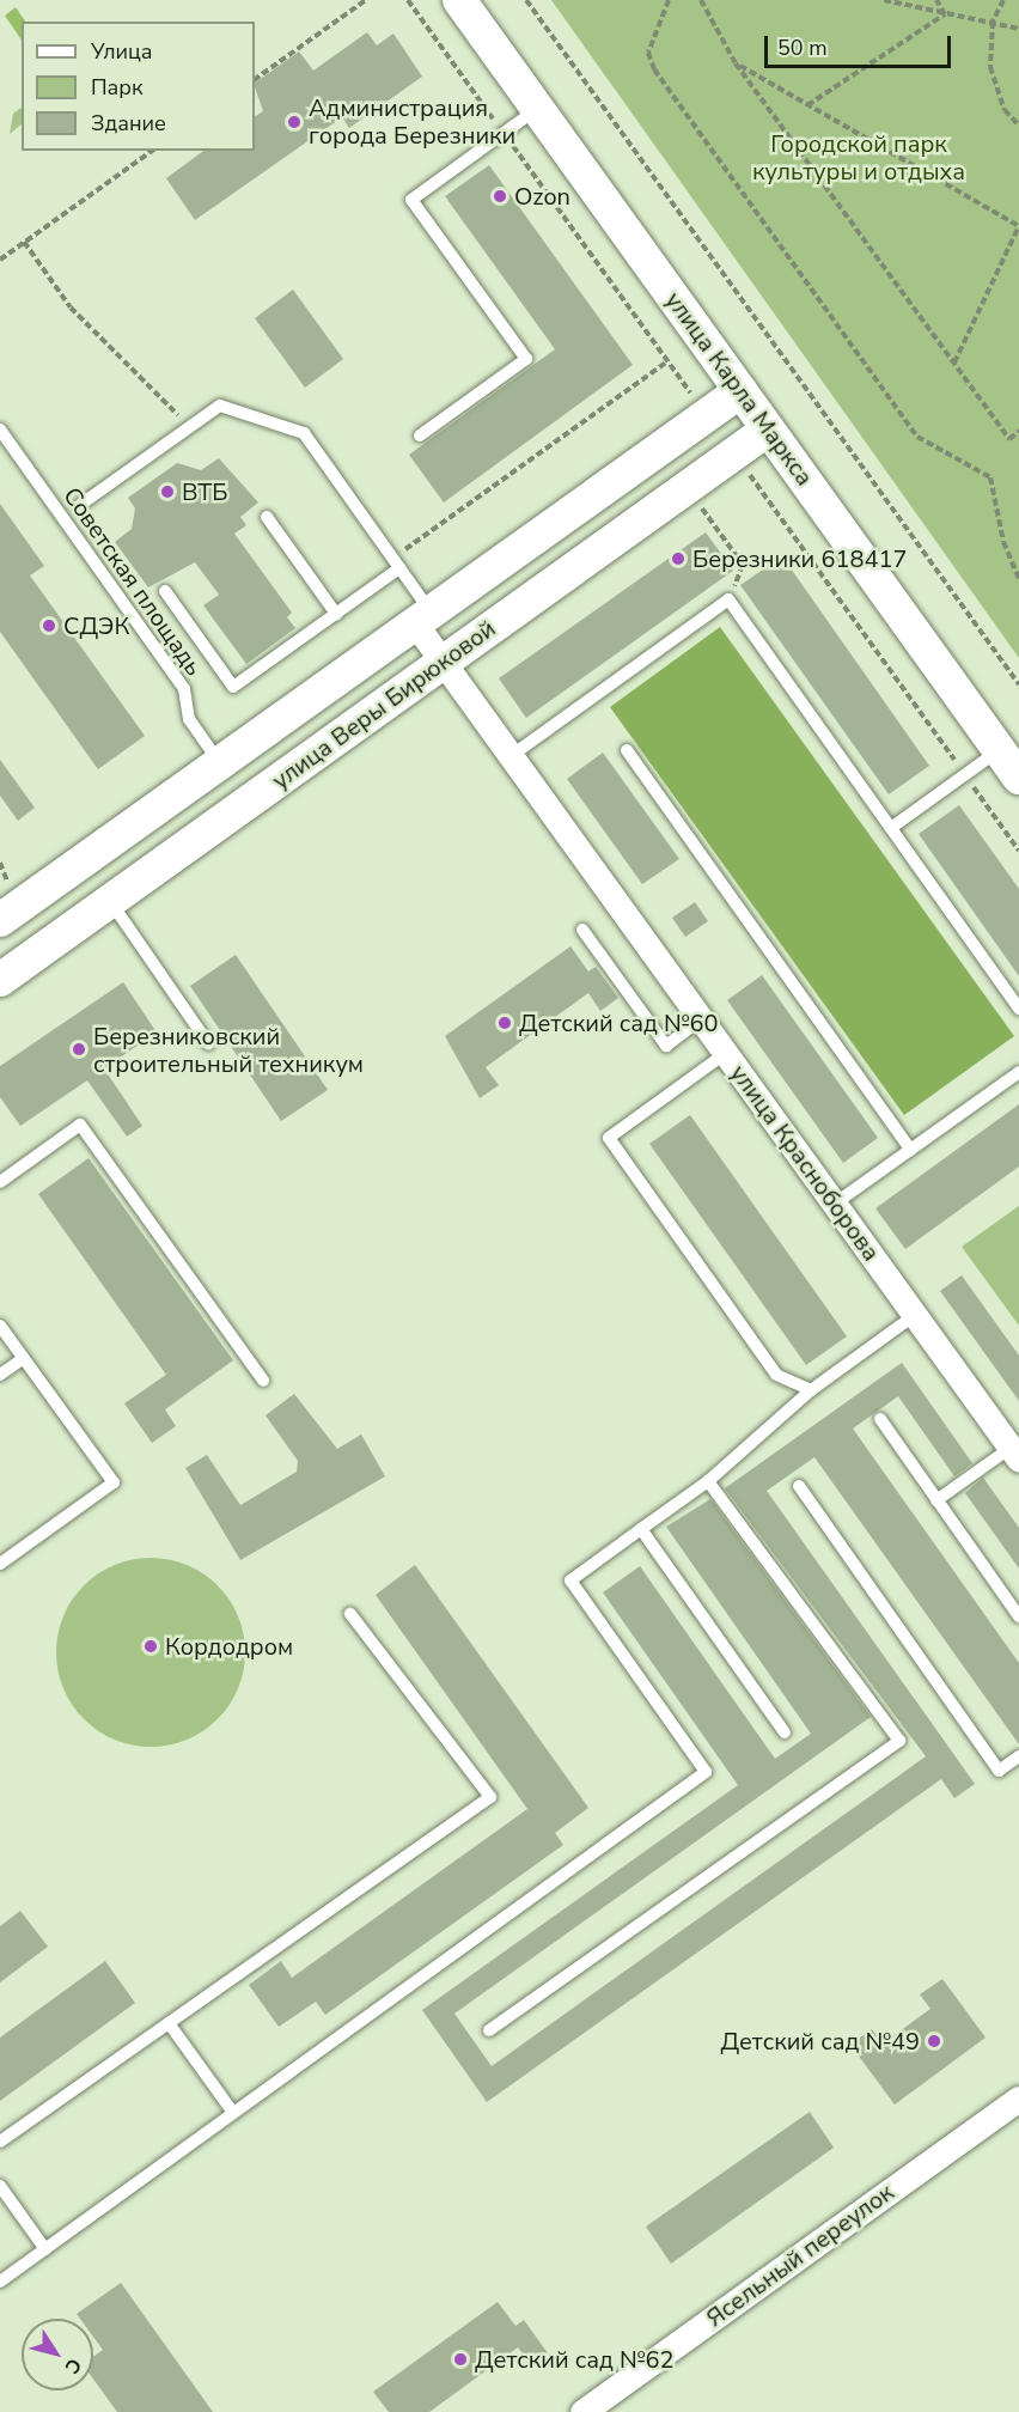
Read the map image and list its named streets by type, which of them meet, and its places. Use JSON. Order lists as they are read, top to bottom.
{
  "streets": {
    "street": [
      "улица Карла Маркса",
      "улица Веры Бирюковой",
      "улица Красноборова",
      "Ясельный переулок"
    ],
    "lane": ["Советская площадь"]
  },
  "crossings": [
    ["улица Карла Маркса", "улица Веры Бирюковой"],
    ["Советская площадь", "улица Веры Бирюковой"],
    ["Советская площадь", "улица Красноборова"],
    ["улица Веры Бирюковой", "улица Красноборова"]
  ],
  "parks": ["Городской парк культуры и отдыха"],
  "places": [
    "Администрация города Березники",
    "Ozon",
    "ВТБ",
    "Березники 618417",
    "СДЭК",
    "Детский сад №60",
    "Березниковский строительный техникум",
    "Кордодром",
    "Детский сад №49",
    "Детский сад №62"
  ],
  "legend": ["Улица", "Парк", "Здание"],
  "scale_bar": "50 m",
  "north": "bottom right"
}
